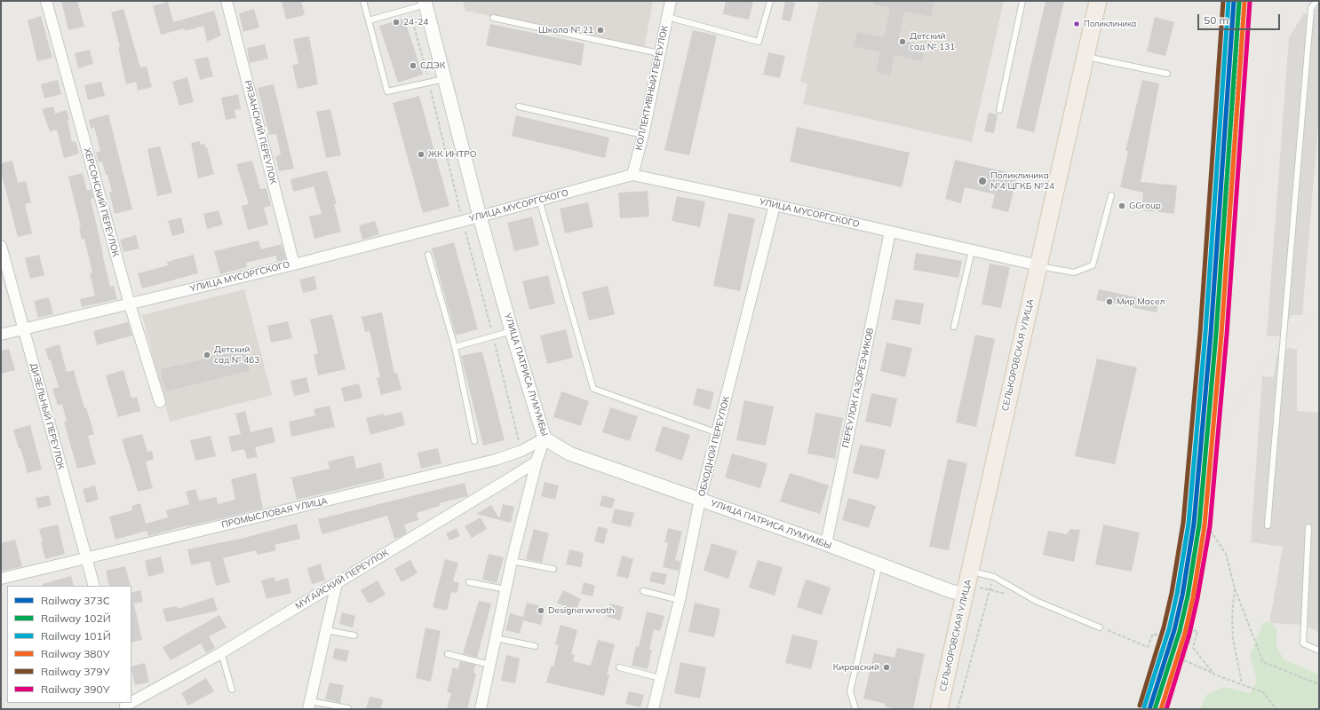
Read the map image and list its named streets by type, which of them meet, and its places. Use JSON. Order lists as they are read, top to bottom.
{
  "streets": {
    "main road": ["СЕЛЬКОРОВСКАЯ УЛИЦА"],
    "street": [
      "КОЛЛЕКТИВНЫЙ ПЕРЕУЛОК",
      "РЯЗАНСКИЙ ПЕРЕУЛОК",
      "ХЕРСОНСКИЙ ПЕРЕУЛОК",
      "УЛИЦА МУСОРГСКОГО",
      "УЛИЦА ПАТРИСА ЛУМУМБЫ",
      "ПЕРЕУЛОК ГАЗОРЕЗЧИКОВ",
      "ДИЗЕЛЬНЫЙ ПЕРЕУЛОК",
      "ОБХОДНОЙ ПЕРЕУЛОК",
      "ПРОМЫСЛОВАЯ УЛИЦА",
      "МУГАЙСКИЙ ПЕРЕУЛОК"
    ]
  },
  "crossings": [
    ["КОЛЛЕКТИВНЫЙ ПЕРЕУЛОК", "УЛИЦА МУСОРГСКОГО"],
    ["РЯЗАНСКИЙ ПЕРЕУЛОК", "УЛИЦА МУСОРГСКОГО"],
    ["ХЕРСОНСКИЙ ПЕРЕУЛОК", "УЛИЦА МУСОРГСКОГО"],
    ["УЛИЦА МУСОРГСКОГО", "СЕЛЬКОРОВСКАЯ УЛИЦА"],
    ["УЛИЦА МУСОРГСКОГО", "УЛИЦА ПАТРИСА ЛУМУМБЫ"],
    ["УЛИЦА МУСОРГСКОГО", "ПЕРЕУЛОК ГАЗОРЕЗЧИКОВ"],
    ["УЛИЦА МУСОРГСКОГО", "ДИЗЕЛЬНЫЙ ПЕРЕУЛОК"],
    ["УЛИЦА МУСОРГСКОГО", "ОБХОДНОЙ ПЕРЕУЛОК"],
    ["СЕЛЬКОРОВСКАЯ УЛИЦА", "УЛИЦА ПАТРИСА ЛУМУМБЫ"],
    ["УЛИЦА ПАТРИСА ЛУМУМБЫ", "ПЕРЕУЛОК ГАЗОРЕЗЧИКОВ"],
    ["УЛИЦА ПАТРИСА ЛУМУМБЫ", "ОБХОДНОЙ ПЕРЕУЛОК"],
    ["УЛИЦА ПАТРИСА ЛУМУМБЫ", "ПРОМЫСЛОВАЯ УЛИЦА"],
    ["ДИЗЕЛЬНЫЙ ПЕРЕУЛОК", "ПРОМЫСЛОВАЯ УЛИЦА"]
  ],
  "places": [
    "24-24",
    "Поликлиника",
    "Школа № 21",
    "Детский сад № 131",
    "СДЭК",
    "ЖК ИНТРО",
    "Поликлиника №4 ЦГКБ №24",
    "GGroup",
    "Мир Масел",
    "Детский сад № 463",
    "Designerwreath",
    "Кировский"
  ],
  "lines": [
    "rail line 373C",
    "rail line 102Й",
    "rail line 101Й",
    "rail line 379У",
    "rail line 380У",
    "rail line 390У"
  ],
  "legend": [
    "Railway 373C",
    "Railway 102Й",
    "Railway 101Й",
    "Railway 380У",
    "Railway 379У",
    "Railway 390У"
  ],
  "scale_bar": "50 m"
}
